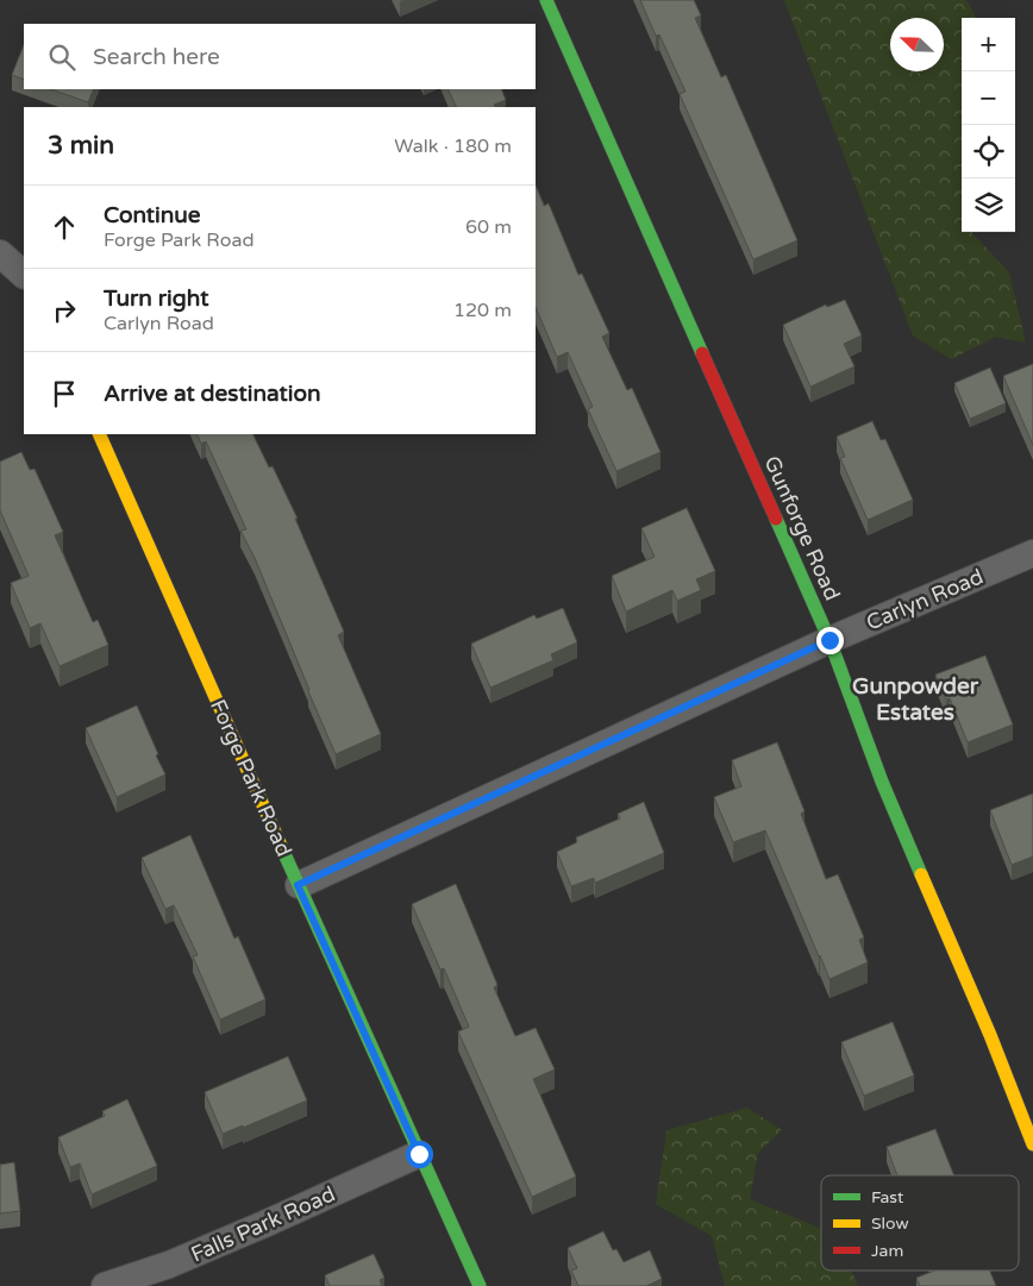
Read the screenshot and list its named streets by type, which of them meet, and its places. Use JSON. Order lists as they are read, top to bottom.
{
  "streets": {
    "street": [
      "Gunforge Road",
      "Carlyn Road",
      "Forge Park Road",
      "Falls Park Road"
    ]
  },
  "crossings": [
    ["Gunforge Road", "Carlyn Road"],
    ["Carlyn Road", "Forge Park Road"],
    ["Forge Park Road", "Falls Park Road"]
  ],
  "districts": ["Gunpowder Estates"],
  "legend": ["Fast", "Slow", "Jam"],
  "north": "top left",
  "page": {
    "map_buttons": ["+", "−"],
    "search": "Search here",
    "heading": ["3 min", "Walk · 180 m"],
    "list": [
      ["Continue", "Forge Park Road", "60 m"],
      ["Turn right", "Carlyn Road", "120 m"],
      "Arrive at destination"
    ]
  }
}
